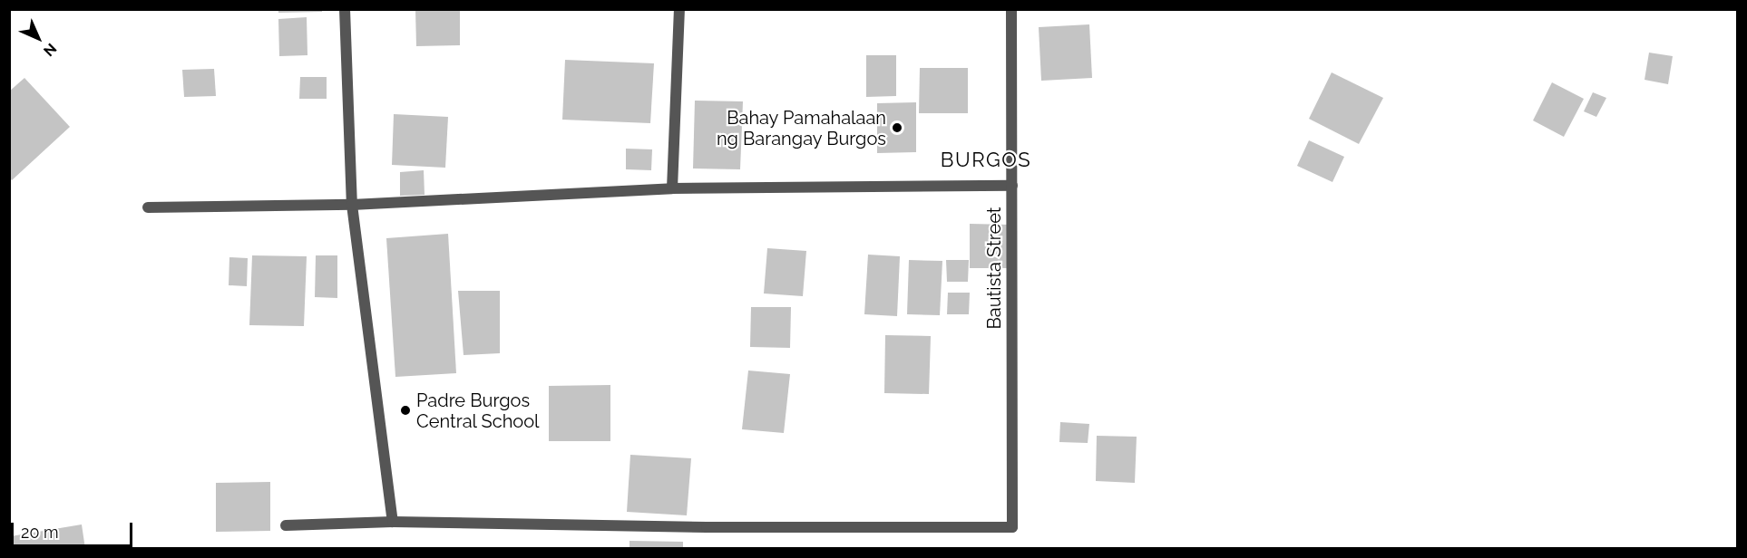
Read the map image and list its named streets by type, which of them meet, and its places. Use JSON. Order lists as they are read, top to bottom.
{
  "streets": {
    "street": ["Bautista Street"]
  },
  "districts": ["BURGOS"],
  "places": ["Bahay Pamahalaan ng Barangay Burgos", "Padre Burgos Central School"],
  "scale_bar": "20 m",
  "north": "bottom right"
}
